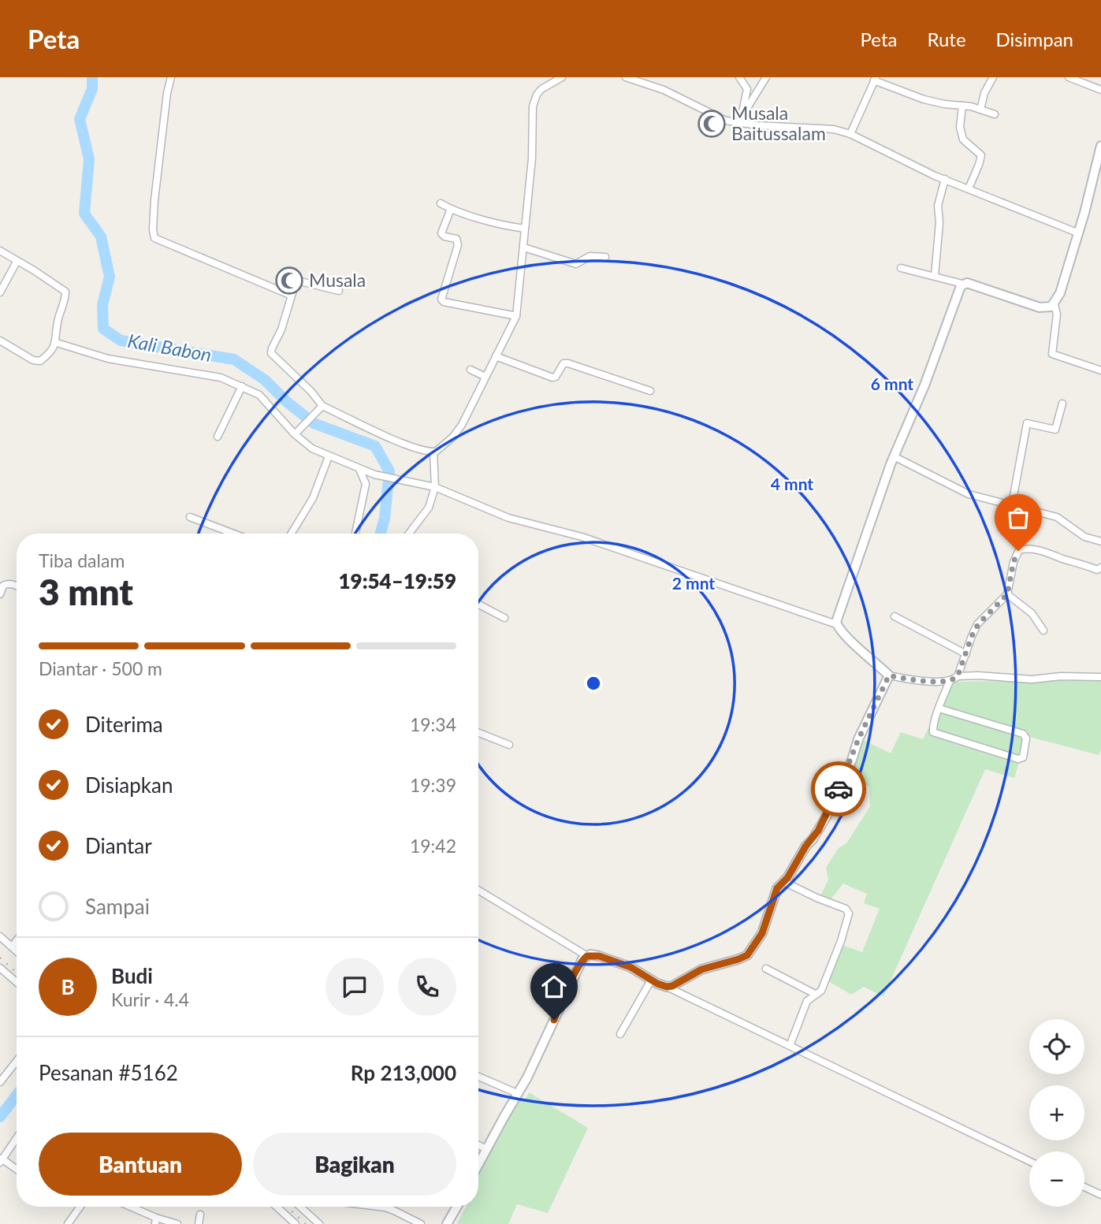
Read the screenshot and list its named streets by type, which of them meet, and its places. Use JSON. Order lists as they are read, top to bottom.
{
  "water": ["Kali Babon"],
  "places": {
    "mosque": ["Musala Baitussalam", "Musala"]
  },
  "page": {
    "header": "Peta",
    "nav": ["Peta", "Rute", "Disimpan"],
    "heading": ["3 mnt", "Tiba dalam", "19:54–19:59"],
    "panel": [
      "Budi",
      "Kurir · 4.4",
      "Pesanan #5162",
      "Rp 213,000"
    ],
    "bar": "Diantar · 500 m",
    "list": [
      ["Diterima", "19:34"],
      ["Disiapkan", "19:39"],
      ["Diantar", "19:42"],
      "Sampai"
    ],
    "round": "B",
    "map_buttons": ["+", "−"],
    "buttons": ["Bantuan", "Bagikan"]
  },
  "rings": ["6 mnt", "4 mnt", "2 mnt"]
}
